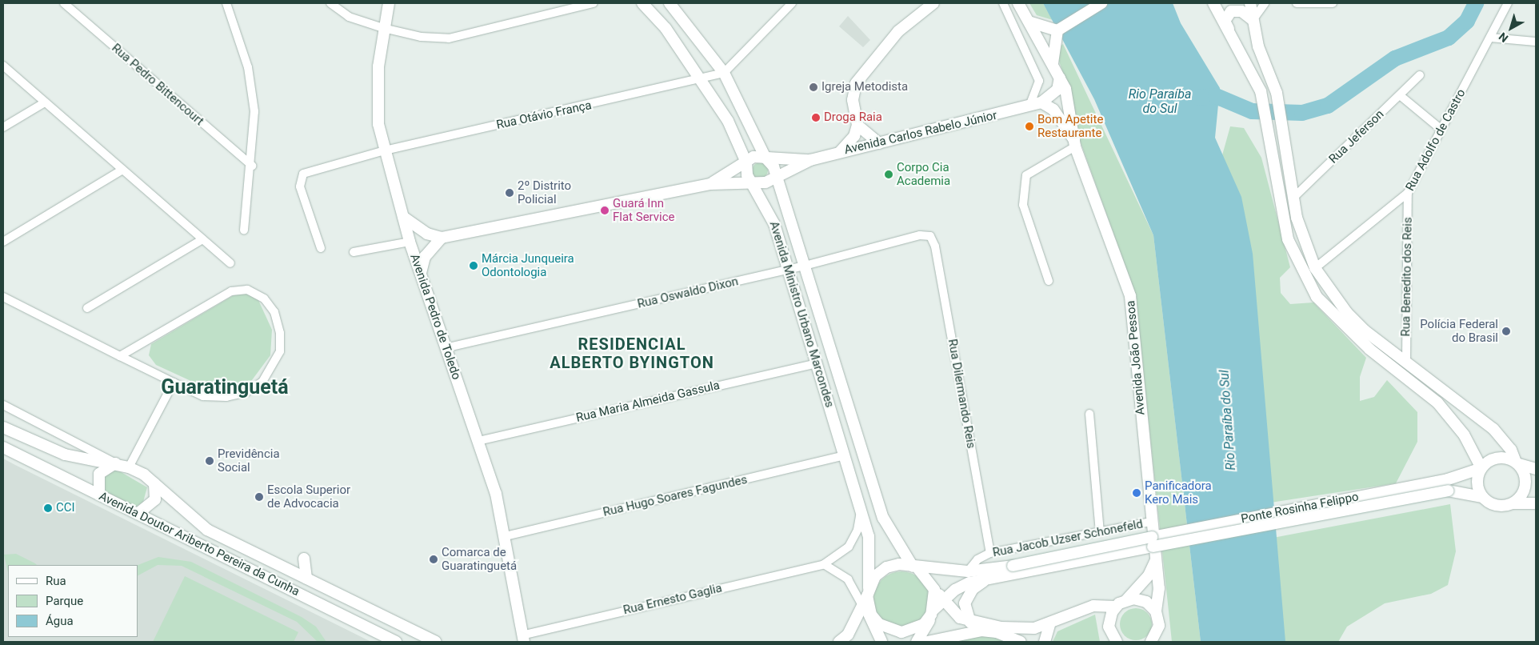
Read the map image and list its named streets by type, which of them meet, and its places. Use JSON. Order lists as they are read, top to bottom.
{
  "streets": {
    "street": [
      "Rua Pedro Bittencourt",
      "Rua Otávio França",
      "Avenida Carlos Rabelo Júnior",
      "Rua Jeferson",
      "Rua Adolfo de Castro",
      "Rua Benedito dos Reis",
      "Rua Oswaldo Dixon",
      "Avenida Ministro Urbano Marcondes",
      "Avenida Pedro de Toledo",
      "Avenida João Pessoa",
      "Rua Dilermando Reis",
      "Rua Maria Almeida Gassula",
      "Rua Hugo Soares Fagundes",
      "Ponte Rosinha Felippo",
      "Rua Jacob Uzser Schonefeld",
      "Avenida Doutor Ariberto Pereira da Cunha",
      "Rua Ernesto Gaglia"
    ]
  },
  "crossings": [
    ["Rua Otávio França", "Avenida Ministro Urbano Marcondes"],
    ["Rua Otávio França", "Avenida Pedro de Toledo"],
    ["Avenida Carlos Rabelo Júnior", "Avenida Ministro Urbano Marcondes"],
    ["Avenida Carlos Rabelo Júnior", "Avenida Pedro de Toledo"],
    ["Rua Adolfo de Castro", "Rua Benedito dos Reis"],
    ["Rua Oswaldo Dixon", "Avenida Ministro Urbano Marcondes"],
    ["Rua Oswaldo Dixon", "Avenida Pedro de Toledo"],
    ["Rua Oswaldo Dixon", "Rua Dilermando Reis"],
    ["Avenida Ministro Urbano Marcondes", "Rua Maria Almeida Gassula"],
    ["Avenida Ministro Urbano Marcondes", "Rua Hugo Soares Fagundes"],
    ["Avenida Pedro de Toledo", "Rua Maria Almeida Gassula"],
    ["Avenida Pedro de Toledo", "Rua Hugo Soares Fagundes"],
    ["Avenida Pedro de Toledo", "Rua Ernesto Gaglia"],
    ["Avenida João Pessoa", "Rua Jacob Uzser Schonefeld"],
    ["Rua Dilermando Reis", "Rua Jacob Uzser Schonefeld"]
  ],
  "districts": ["RESIDENCIAL ALBERTO BYINGTON", "Guaratinguetá"],
  "water": ["Rio Paraíba do Sul"],
  "places": [
    "Igreja Metodista",
    "Droga Raia",
    "Bom Apetite Restaurante",
    "Corpo Cia Academia",
    "2º Distrito Policial",
    "Guará Inn Flat Service",
    "Márcia Junqueira Odontologia",
    "Polícia Federal do Brasil",
    "Previdência Social",
    "Panificadora Kero Mais",
    "Escola Superior de Advocacia",
    "CCI",
    "Comarca de Guaratinguetá"
  ],
  "legend": ["Rua", "Parque", "Água"],
  "north": "bottom left"
}
